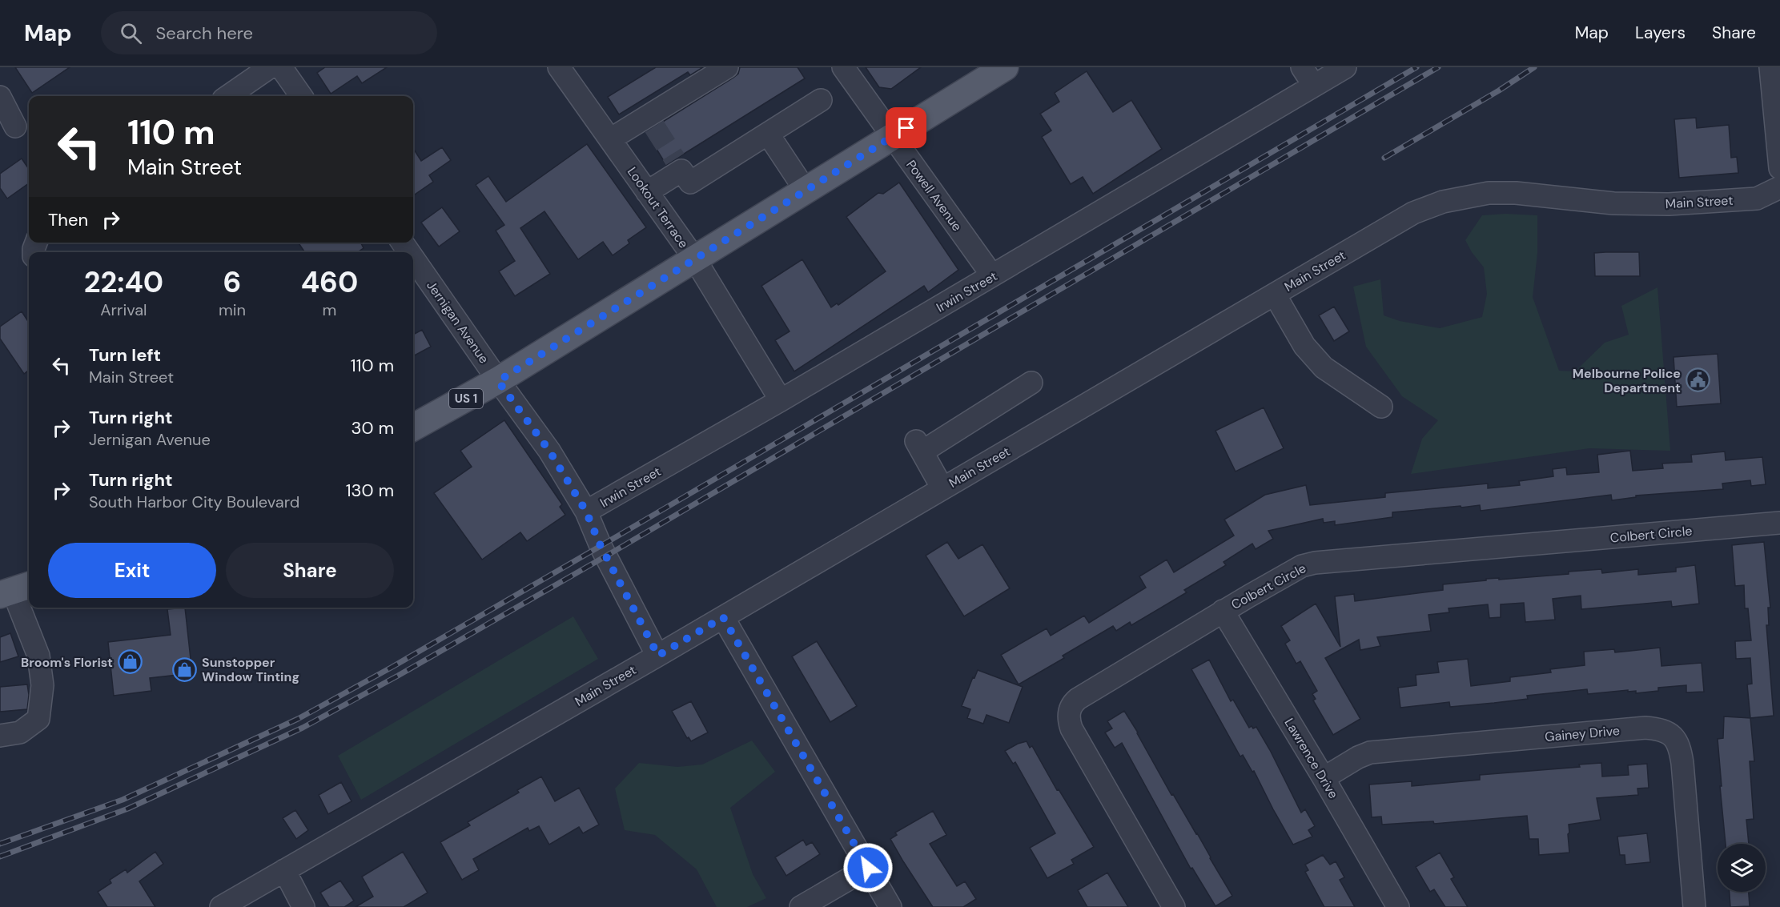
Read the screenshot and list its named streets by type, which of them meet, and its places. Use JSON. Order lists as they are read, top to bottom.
{
  "streets": {
    "main road": ["US 1"],
    "street": [
      "Powell Avenue",
      "Main Street",
      "Lookout Terrace",
      "Irwin Street",
      "Jernigan Avenue",
      "Colbert Circle",
      "Gainey Drive",
      "Lawrence Drive"
    ]
  },
  "crossings": [
    ["Powell Avenue", "Irwin Street"],
    ["Powell Avenue", "US 1"],
    ["Main Street", "Jernigan Avenue"],
    ["Lookout Terrace", "Irwin Street"],
    ["Lookout Terrace", "US 1"],
    ["Irwin Street", "Jernigan Avenue"],
    ["Jernigan Avenue", "US 1"],
    ["Colbert Circle", "Lawrence Drive"],
    ["Gainey Drive", "Lawrence Drive"]
  ],
  "places": {
    "public building": ["Melbourne Police Department"],
    "shop": ["Broom's Florist", "Sunstopper Window Tinting"]
  },
  "page": {
    "header": "Map",
    "search": "Search here",
    "nav": ["Map", "Layers", "Share"],
    "turn": ["110 m", "Main Street"],
    "then": "Then",
    "eta": [
      "22:40",
      "Arrival",
      "6",
      "min",
      "460",
      "m"
    ],
    "list": [
      {
        "name": "Turn left",
        "note": "Main Street",
        "value": "110 m"
      },
      {
        "name": "Turn right",
        "note": "Jernigan Avenue",
        "value": "30 m"
      },
      {
        "name": "Turn right",
        "note": "South Harbor City Boulevard",
        "value": "130 m"
      }
    ],
    "buttons": ["Exit", "Share"]
  }
}
